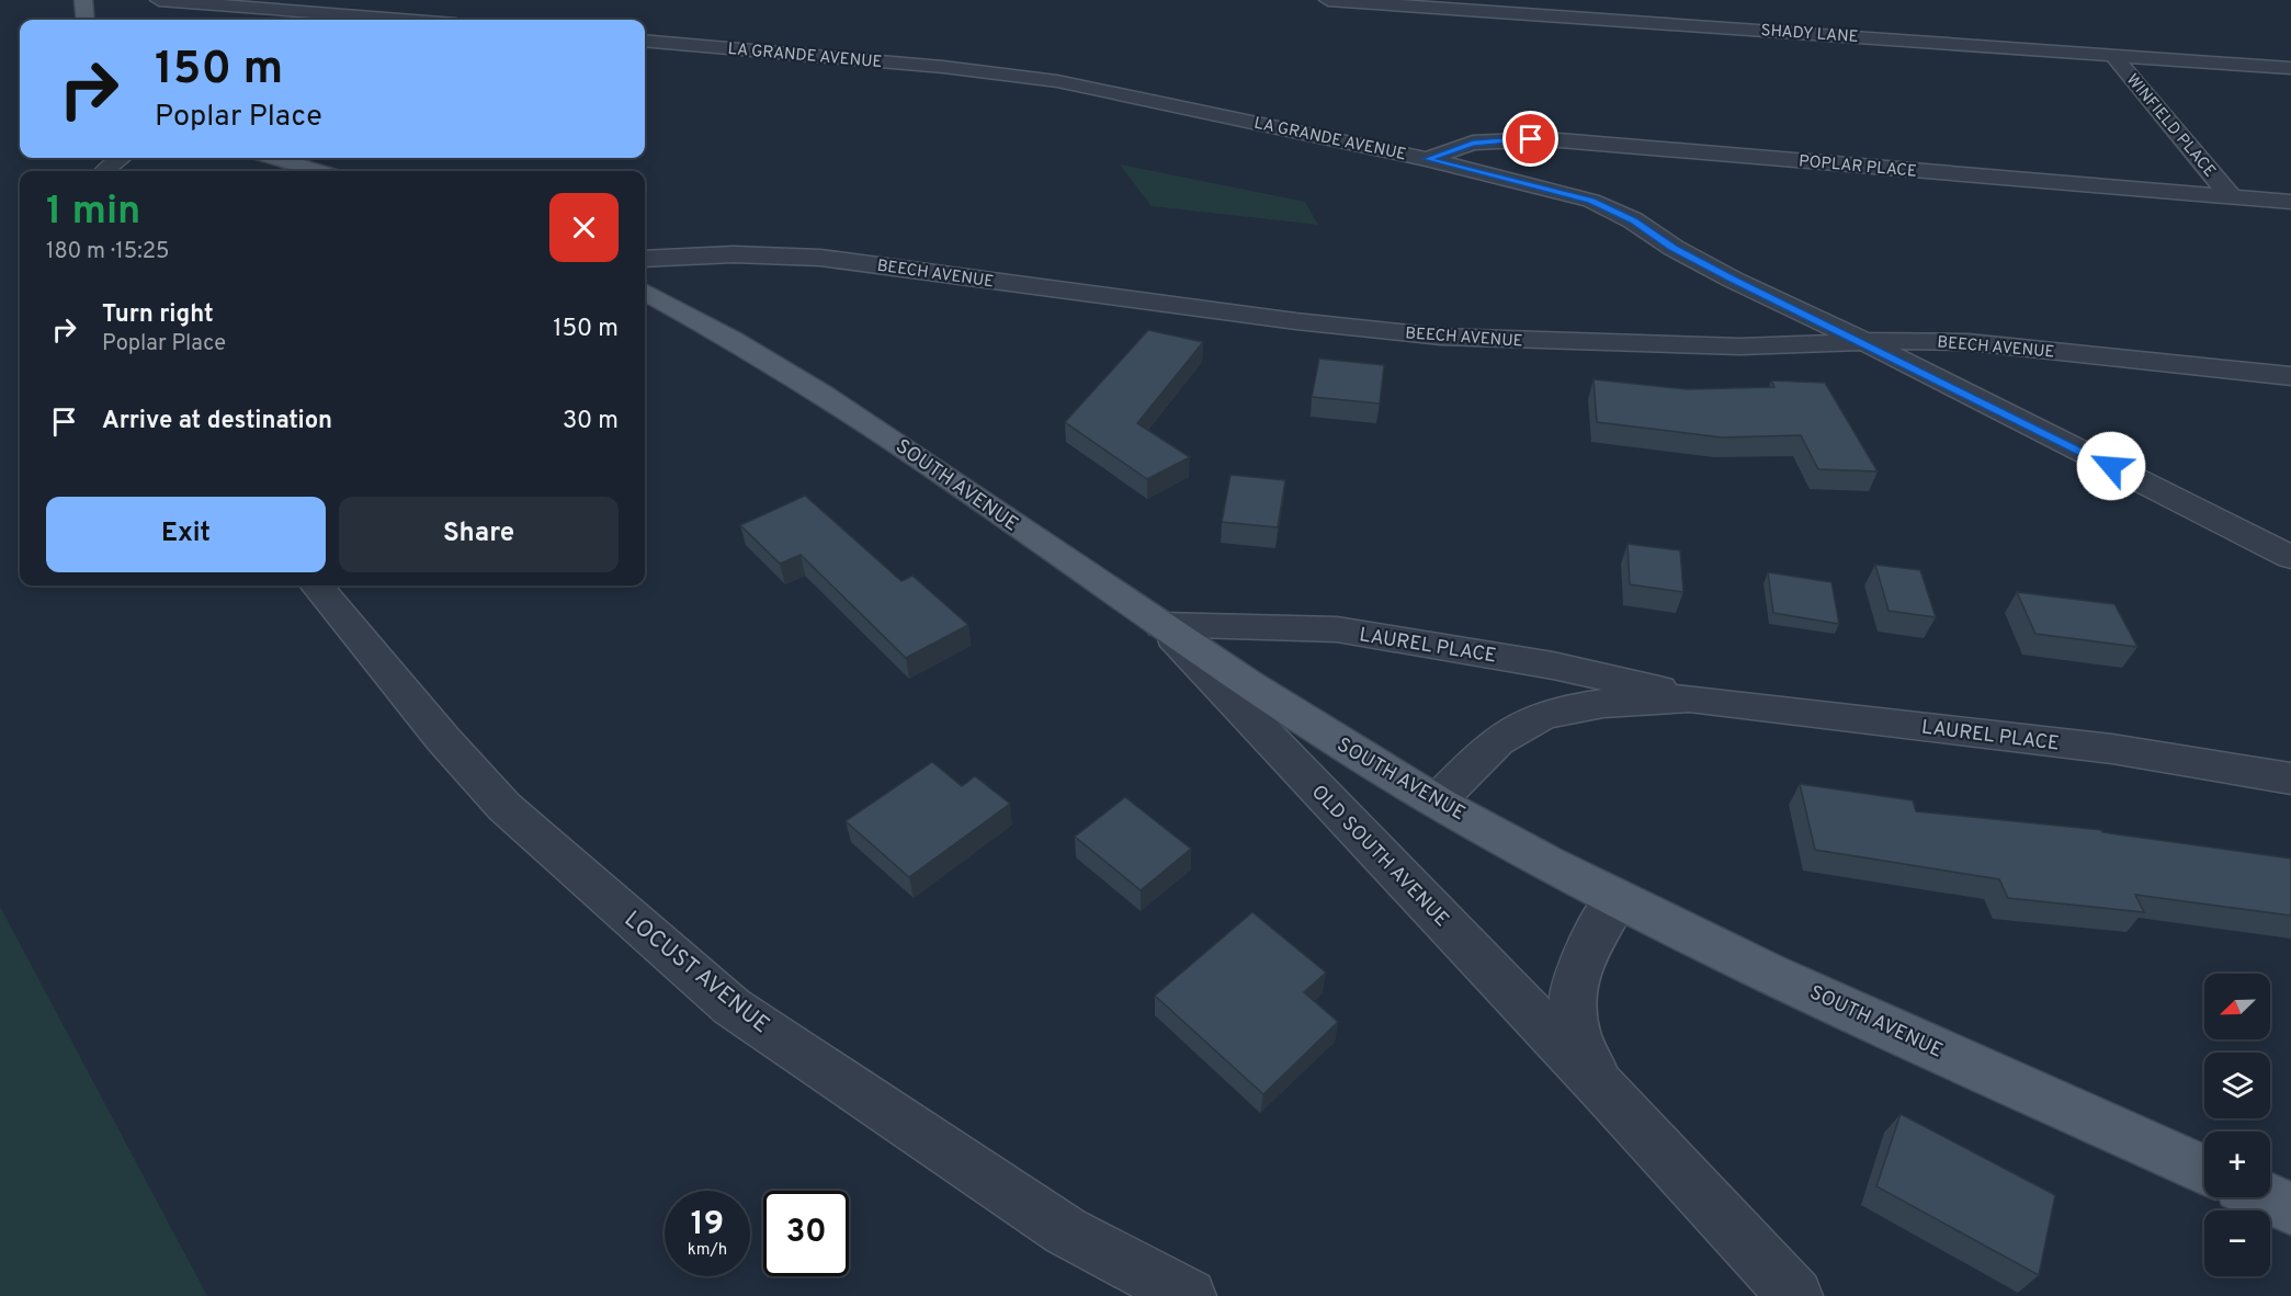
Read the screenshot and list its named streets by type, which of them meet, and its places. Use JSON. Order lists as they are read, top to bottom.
{
  "streets": {
    "main road": ["SOUTH AVENUE"],
    "street": [
      "SHADY LANE",
      "LA GRANDE AVENUE",
      "WINFIELD PLACE",
      "POPLAR PLACE",
      "BEECH AVENUE",
      "LAUREL PLACE",
      "OLD SOUTH AVENUE",
      "LOCUST AVENUE"
    ]
  },
  "crossings": [
    ["SHADY LANE", "WINFIELD PLACE"],
    ["LA GRANDE AVENUE", "POPLAR PLACE"],
    ["LA GRANDE AVENUE", "BEECH AVENUE"],
    ["WINFIELD PLACE", "POPLAR PLACE"],
    ["SOUTH AVENUE", "LAUREL PLACE"],
    ["SOUTH AVENUE", "OLD SOUTH AVENUE"],
    ["LAUREL PLACE", "OLD SOUTH AVENUE"]
  ],
  "north": "bottom left",
  "page": {
    "turn": ["150 m", "Poplar Place"],
    "heading": ["1 min", "180 m · 15:25"],
    "list": [
      {
        "name": "Turn right",
        "note": "Poplar Place",
        "value": "150 m"
      },
      {
        "name": "Arrive at destination",
        "value": "30 m"
      }
    ],
    "buttons": ["Exit", "Share"],
    "map_buttons": ["+", "−"],
    "speed": "19 km/h",
    "limit": "30"
  }
}
